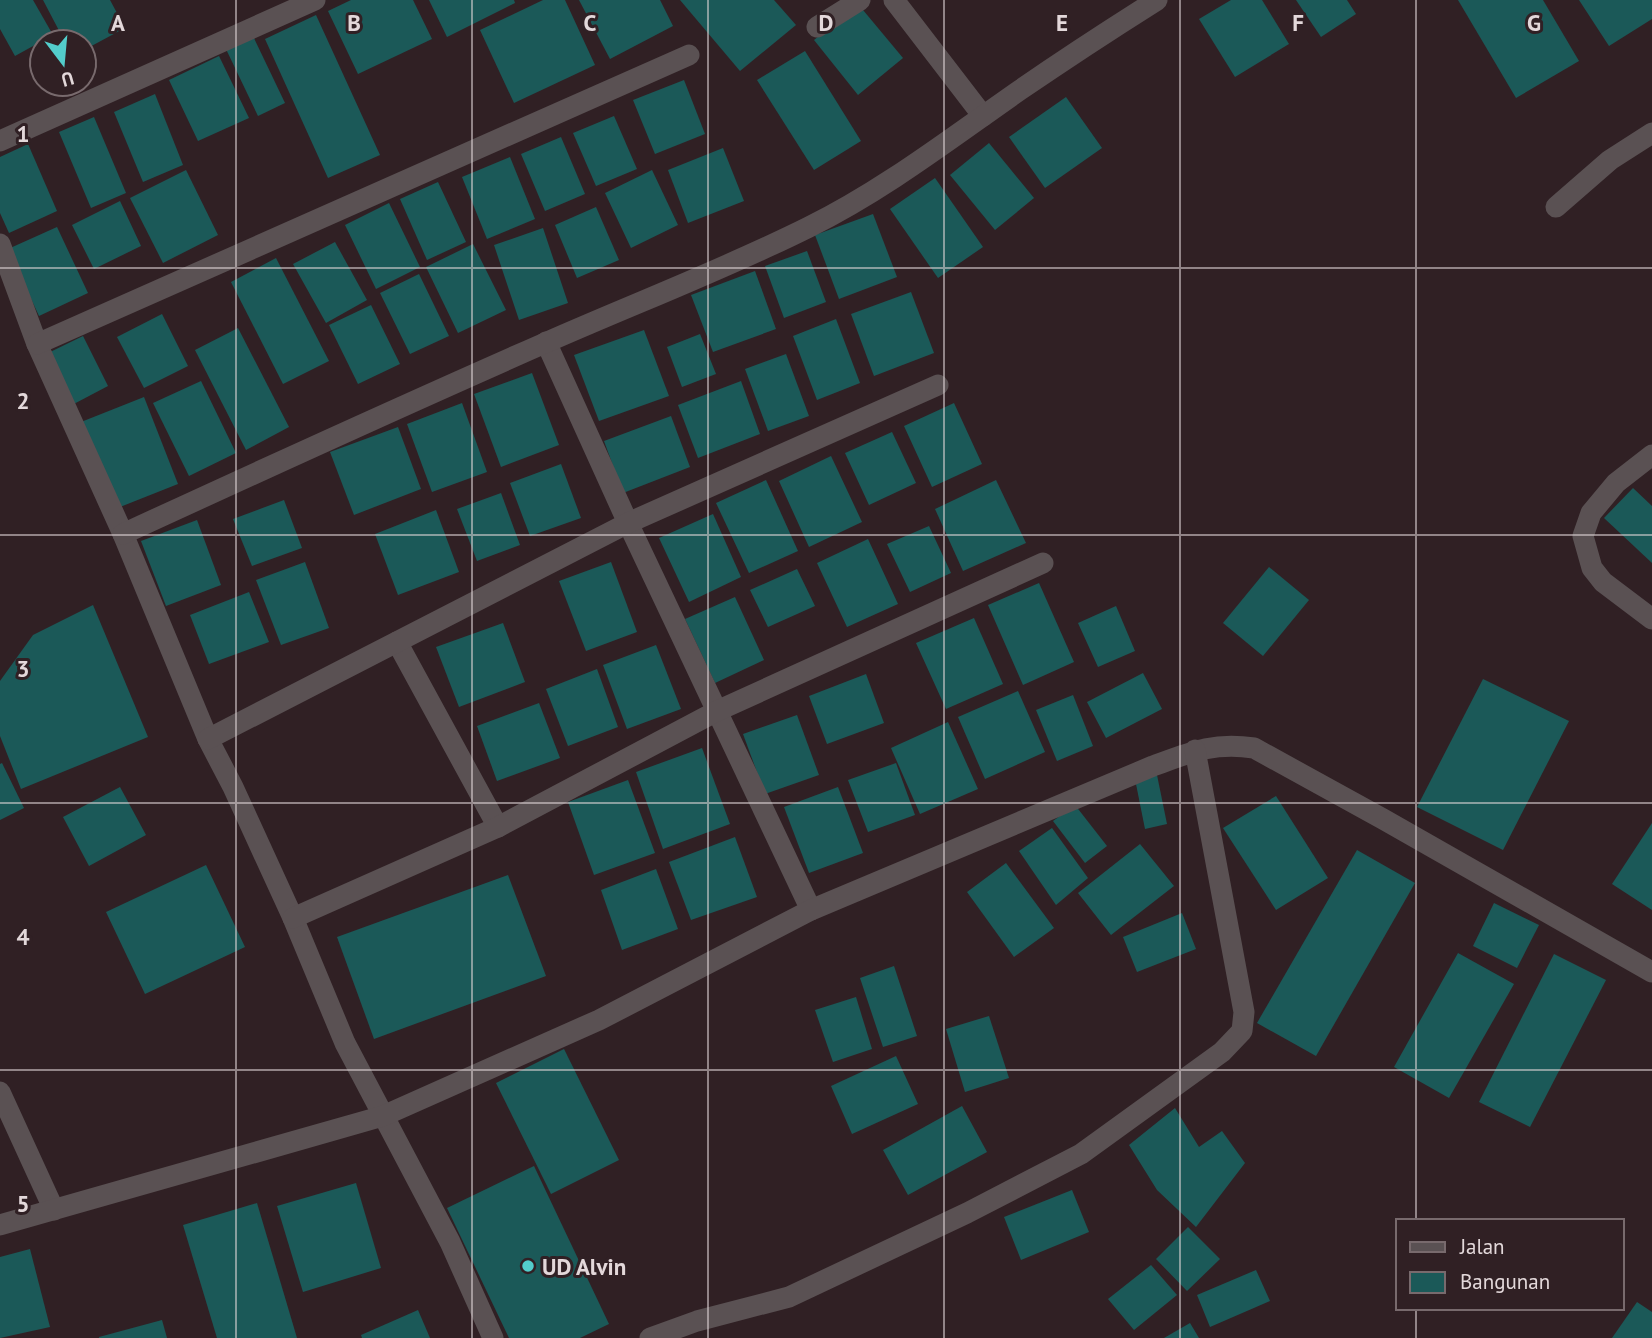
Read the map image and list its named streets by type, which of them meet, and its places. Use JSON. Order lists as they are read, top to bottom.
{
  "places": ["UD Alvin"],
  "legend": ["Jalan", "Bangunan"],
  "north": "bottom",
  "grid": {
    "columns": [
      "A",
      "B",
      "C",
      "D",
      "E",
      "F",
      "G"
    ],
    "rows": [
      "1",
      "2",
      "3",
      "4",
      "5"
    ]
  }
}
